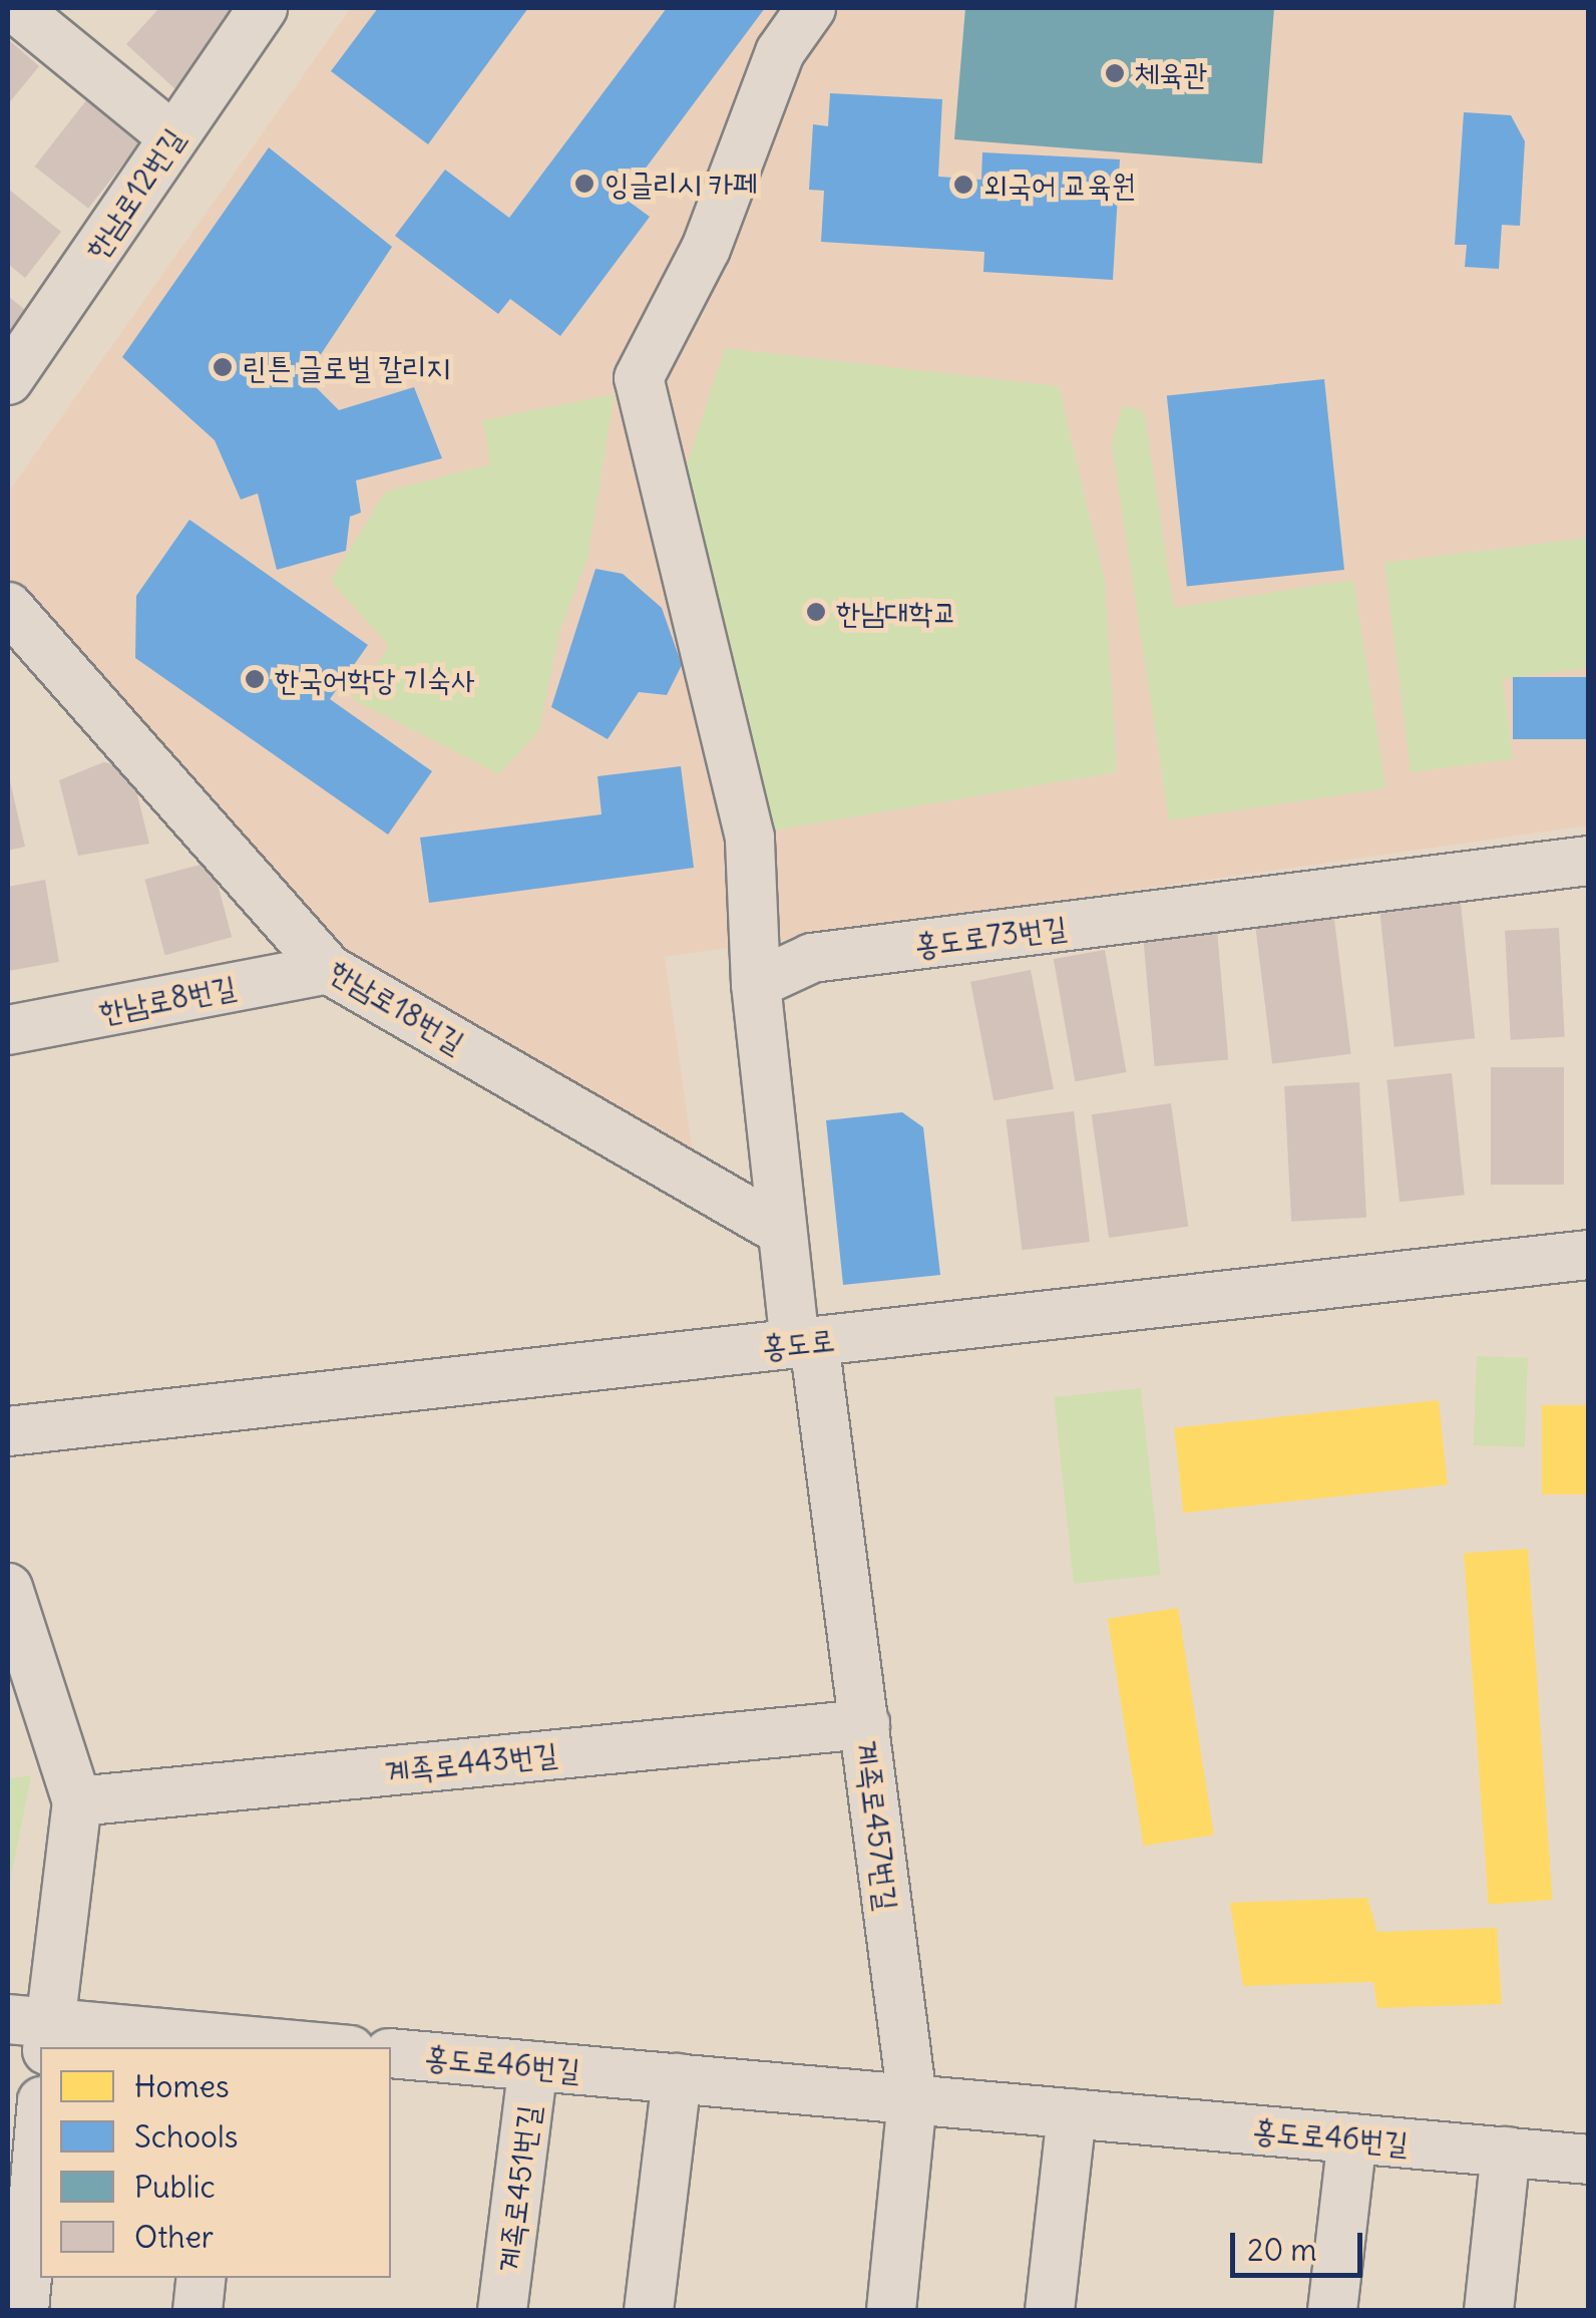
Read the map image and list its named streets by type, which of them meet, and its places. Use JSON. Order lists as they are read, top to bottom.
{
  "streets": {
    "street": [
      "한남로12번길",
      "홍도로73번길",
      "한남로8번길",
      "한남로18번길",
      "홍도로",
      "계족로443번길",
      "계족로457번길",
      "홍도로46번길",
      "계족로451번길"
    ]
  },
  "crossings": [
    ["한남로8번길", "한남로18번길"],
    ["홍도로", "계족로457번길"],
    ["계족로443번길", "계족로457번길"],
    ["계족로457번길", "홍도로46번길"],
    ["홍도로46번길", "계족로451번길"]
  ],
  "places": [
    "체육관",
    "잉글리시 카페",
    "외국어 교육원",
    "린튼 글로벌 칼리지",
    "한남대학교",
    "한국어학당 기숙사"
  ],
  "legend": [
    "Homes",
    "Schools",
    "Public",
    "Other"
  ],
  "scale_bar": "20 m"
}
